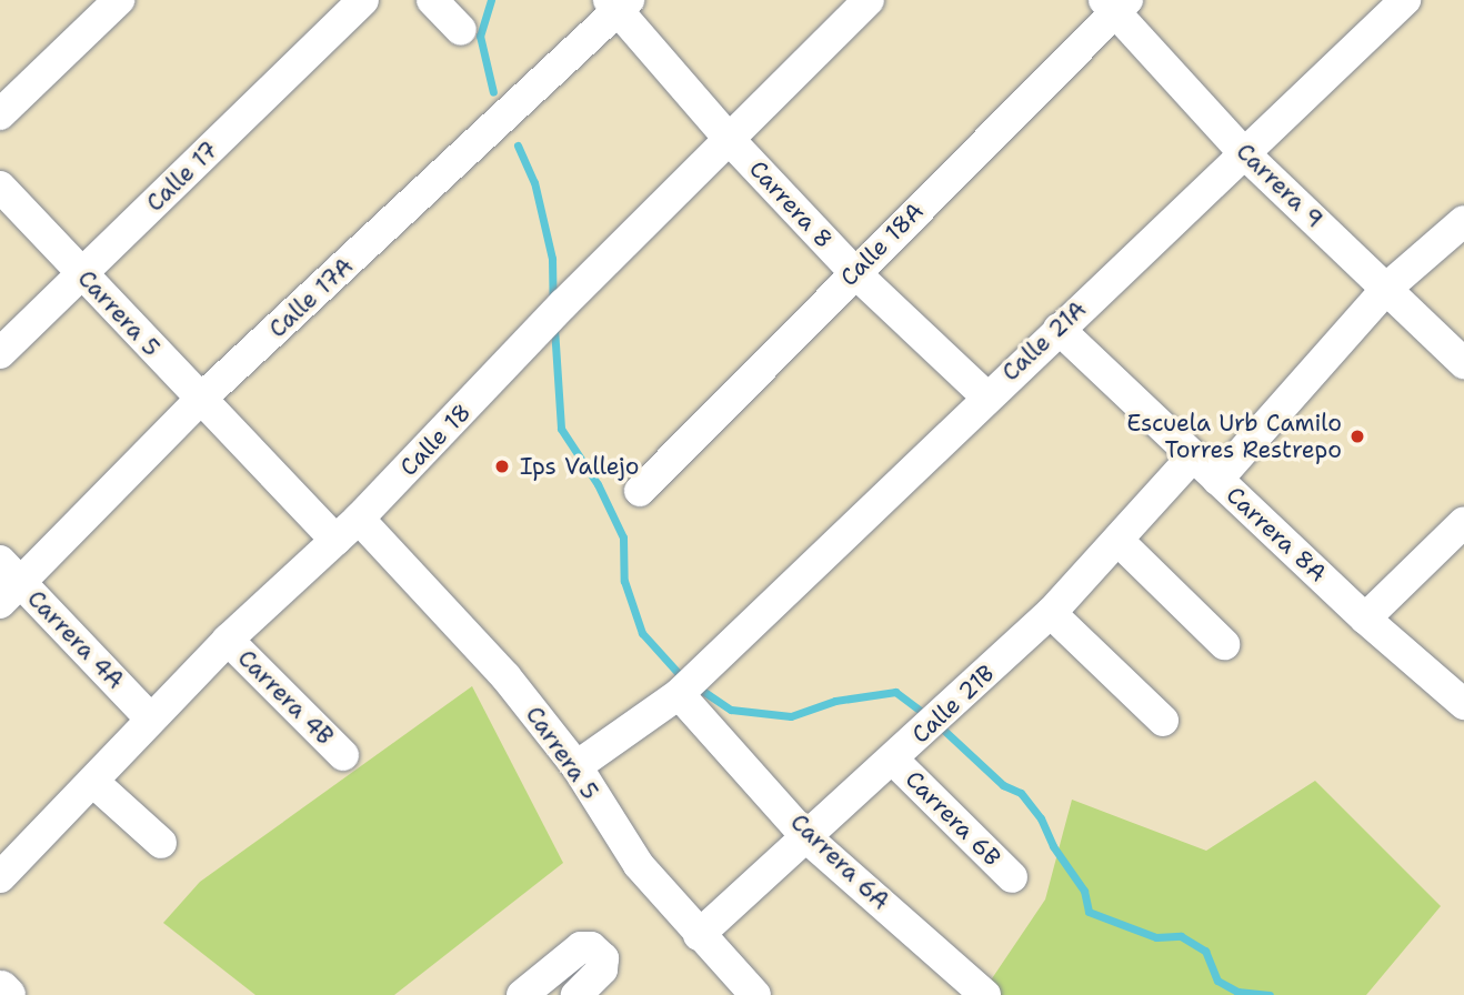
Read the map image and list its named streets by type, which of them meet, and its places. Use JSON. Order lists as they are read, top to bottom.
{
  "streets": {
    "street": [
      "Calle 17",
      "Carrera 9",
      "Carrera 8",
      "Calle 18A",
      "Calle 17A",
      "Carrera 5",
      "Calle 21A",
      "Calle 18",
      "Carrera 8A",
      "Carrera 4A",
      "Carrera 4B",
      "Calle 21B",
      "Carrera 6B",
      "Carrera 6A"
    ]
  },
  "crossings": [
    ["Calle 17", "Carrera 5"],
    ["Carrera 9", "Calle 18A"],
    ["Carrera 9", "Calle 21A"],
    ["Carrera 8", "Calle 18A"],
    ["Carrera 8", "Calle 17A"],
    ["Carrera 8", "Calle 21A"],
    ["Carrera 8", "Calle 18"],
    ["Calle 17A", "Carrera 5"],
    ["Calle 17A", "Carrera 4A"],
    ["Carrera 5", "Calle 21A"],
    ["Carrera 5", "Calle 18"],
    ["Carrera 5", "Calle 21B"],
    ["Calle 21A", "Carrera 8A"],
    ["Calle 21A", "Carrera 6A"],
    ["Calle 18", "Carrera 4A"],
    ["Calle 18", "Carrera 4B"],
    ["Carrera 8A", "Calle 21B"],
    ["Calle 21B", "Carrera 6B"],
    ["Calle 21B", "Carrera 6A"]
  ],
  "places": ["Escuela Urb Camilo Torres Restrepo", "Ips Vallejo"]
}
